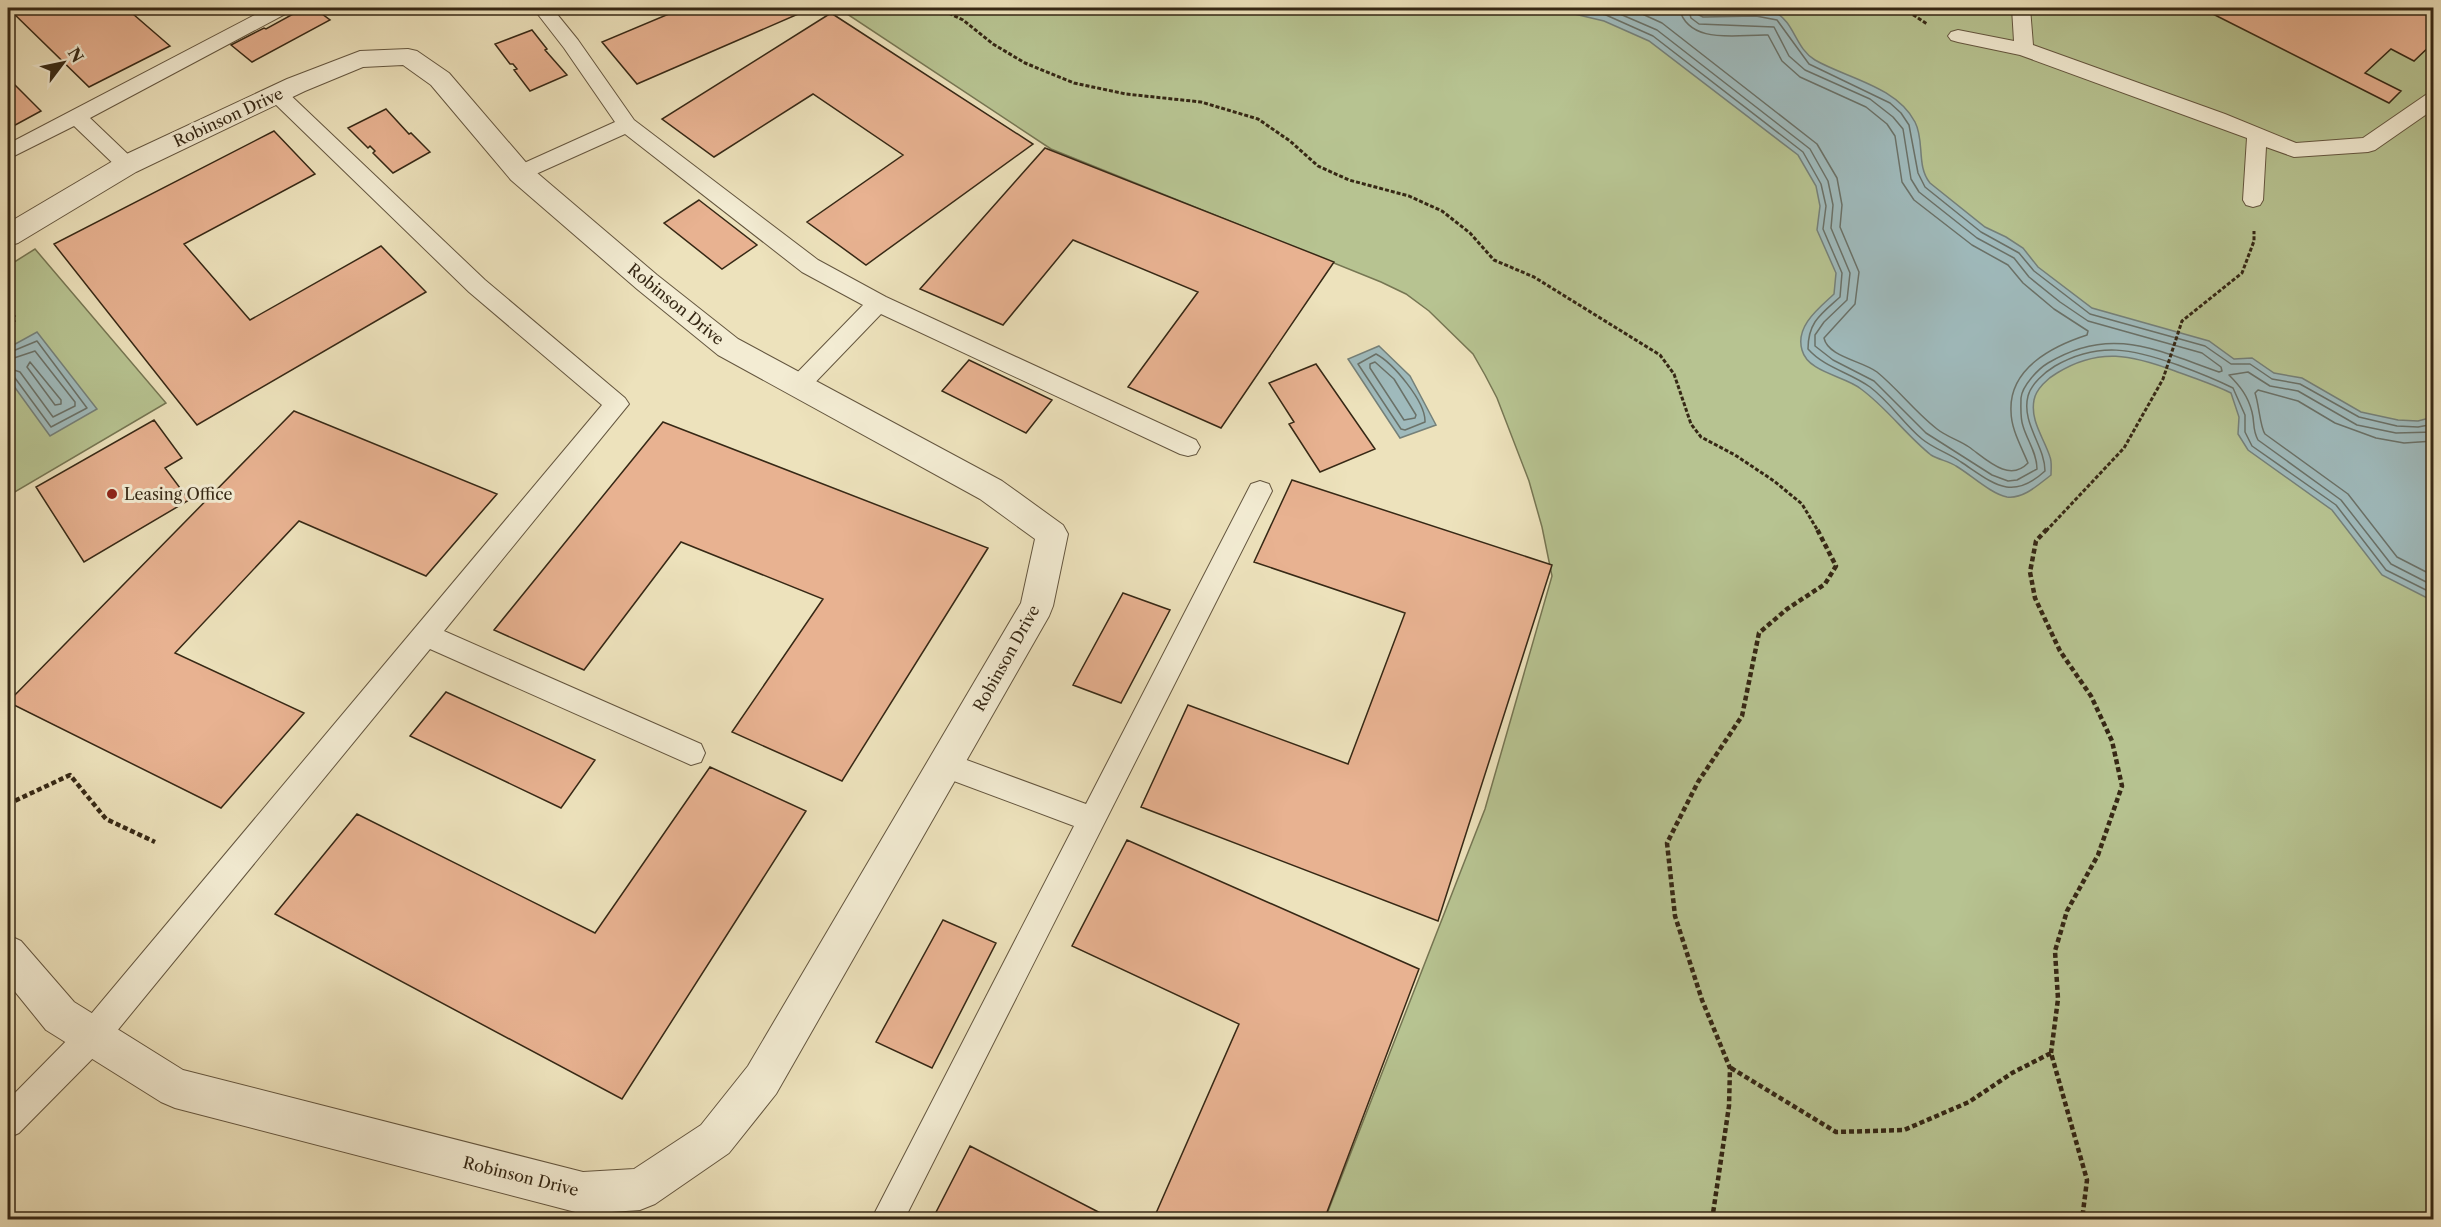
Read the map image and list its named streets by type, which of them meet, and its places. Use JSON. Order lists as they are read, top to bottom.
{
  "streets": {
    "street": ["Robinson Drive"]
  },
  "places": ["Leasing Office"],
  "north": "top right"
}
